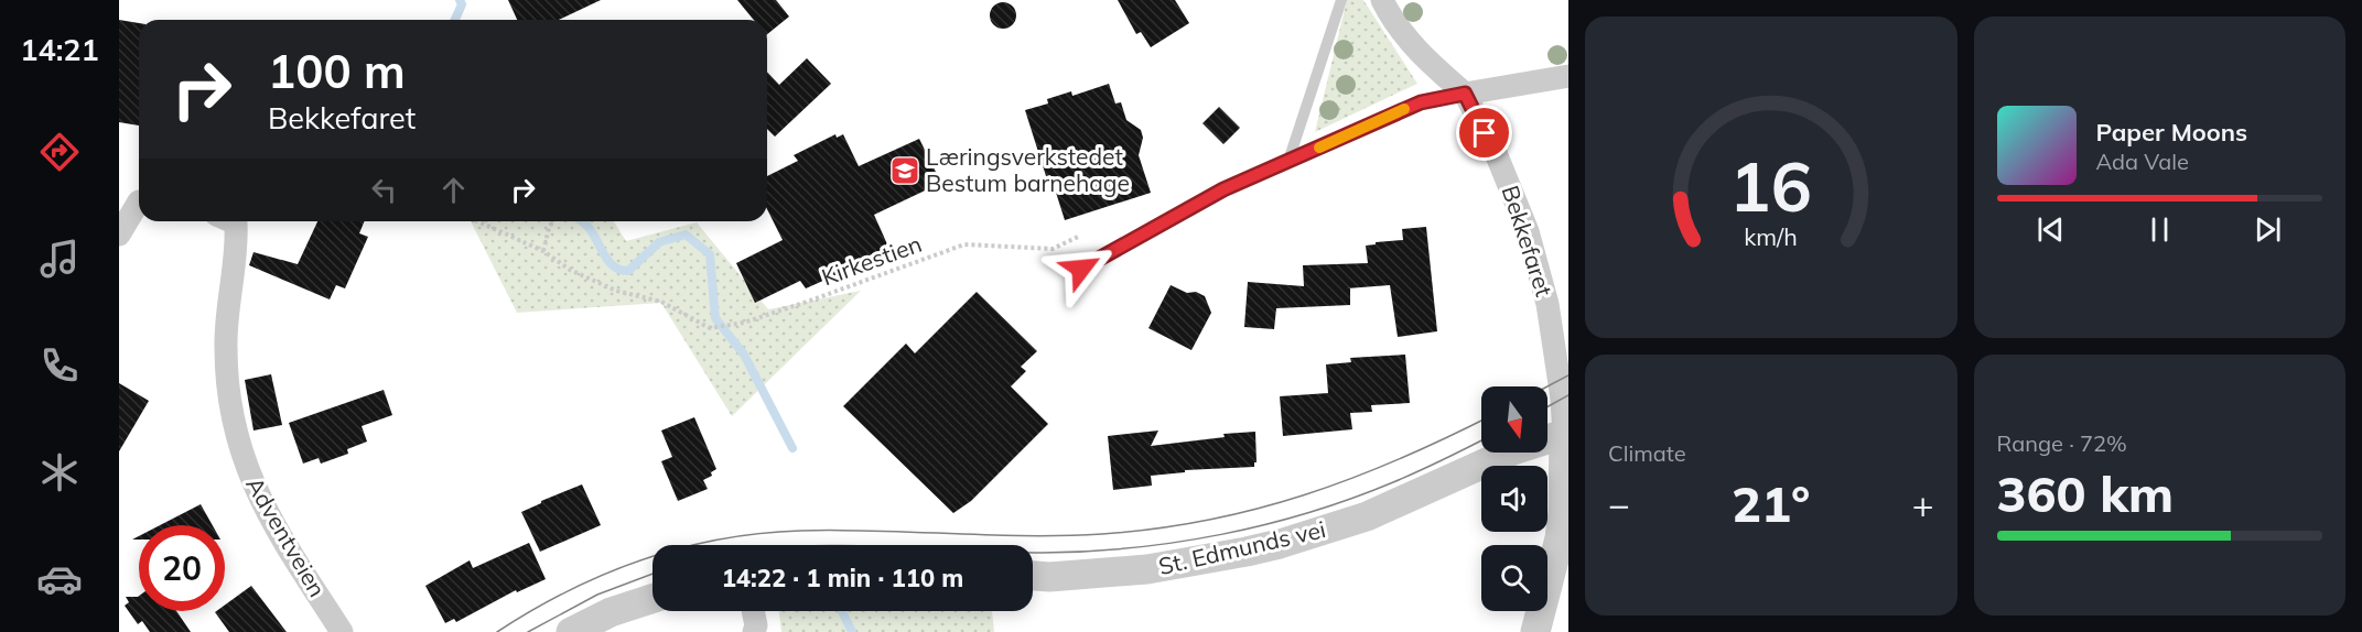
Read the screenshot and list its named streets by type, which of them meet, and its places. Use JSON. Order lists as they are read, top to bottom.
{
  "streets": {
    "street": ["Bekkefaret", "Adventveien", "St. Edmunds vei"],
    "path": ["Kirkestien"]
  },
  "crossings": [
    ["Bekkefaret", "St. Edmunds vei"]
  ],
  "places": {
    "school or university": ["Læringsverkstedet Bestum barnehage"]
  },
  "north": "bottom",
  "page": {
    "tabs": "14:21",
    "turn": ["100 m", "Bekkefaret"],
    "song": ["Paper Moons", "Ada Vale"],
    "tile": [
      "Climate",
      ["Range · 72%", "360 km"]
    ],
    "heat": ["−", "21°", "+"],
    "limit": "20",
    "trip": "14:22 · 1 min · 110 m",
    "gauge": ["16", "km/h"]
  }
}
